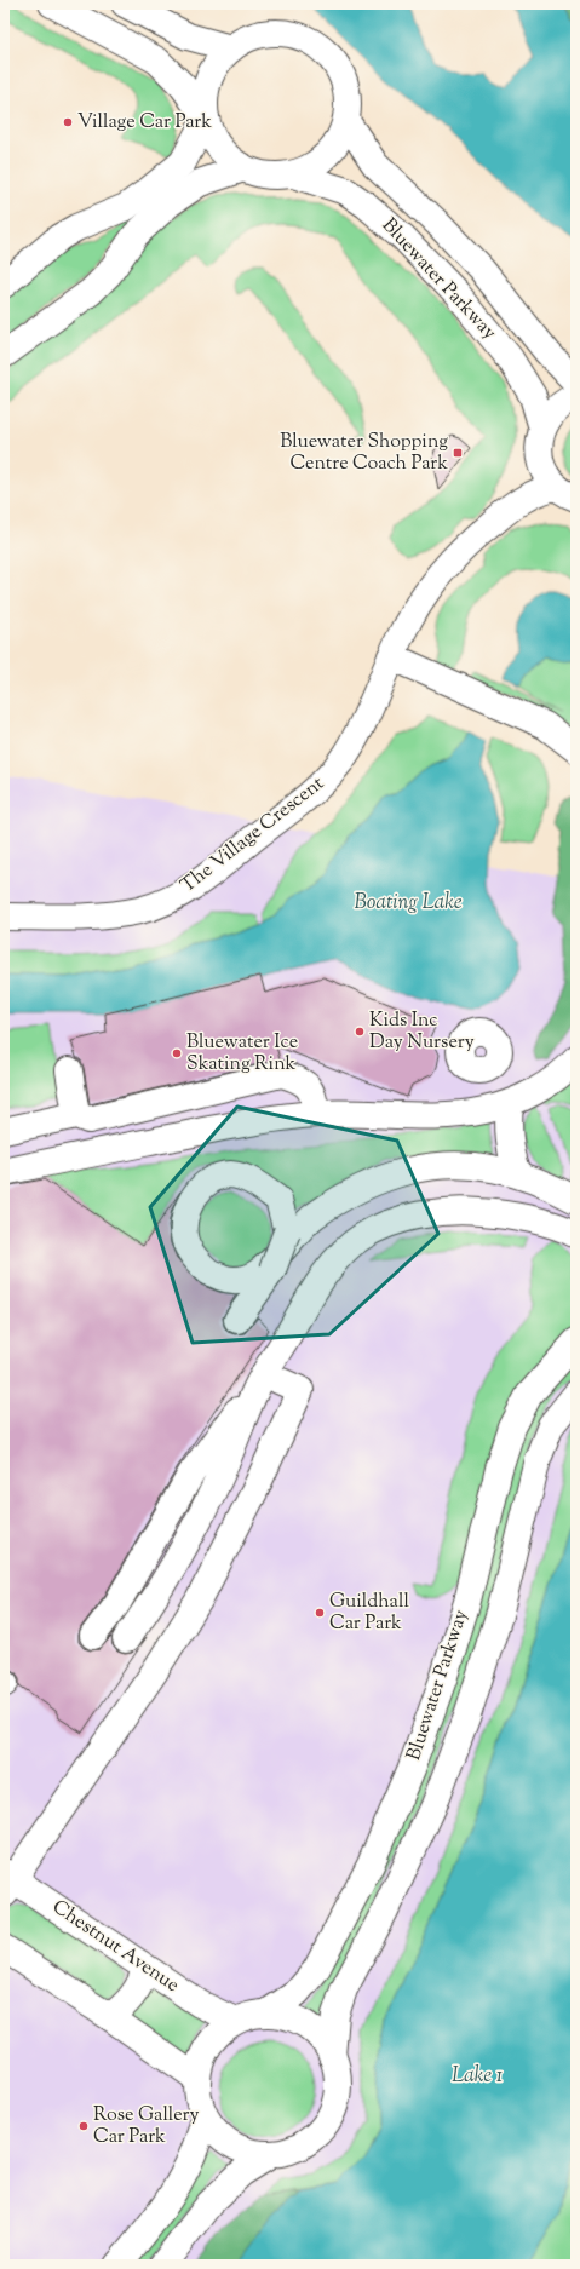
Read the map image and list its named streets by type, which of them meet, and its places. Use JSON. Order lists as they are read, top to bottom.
{
  "streets": {
    "street": ["Bluewater Parkway", "The Village Crescent", "Chestnut Avenue"]
  },
  "crossings": [
    ["Bluewater Parkway", "Chestnut Avenue"]
  ],
  "water": ["Boating Lake", "Lake 1"],
  "places": {
    "other": [
      "Village Car Park",
      "Kids Inc Day Nursery",
      "Bluewater Ice Skating Rink",
      "Guildhall Car Park",
      "Rose Gallery Car Park"
    ],
    "transit": ["Bluewater Shopping Centre Coach Park"]
  }
}
